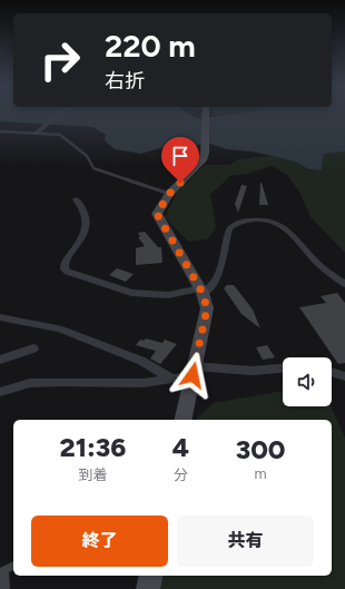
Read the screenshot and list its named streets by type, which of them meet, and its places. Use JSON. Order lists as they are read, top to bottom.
{
  "page": {
    "turn": ["220 m", "右折"],
    "eta": [
      "21:36",
      "到着",
      "4",
      "分",
      "300",
      "m"
    ],
    "buttons": ["終了", "共有"]
  }
}
